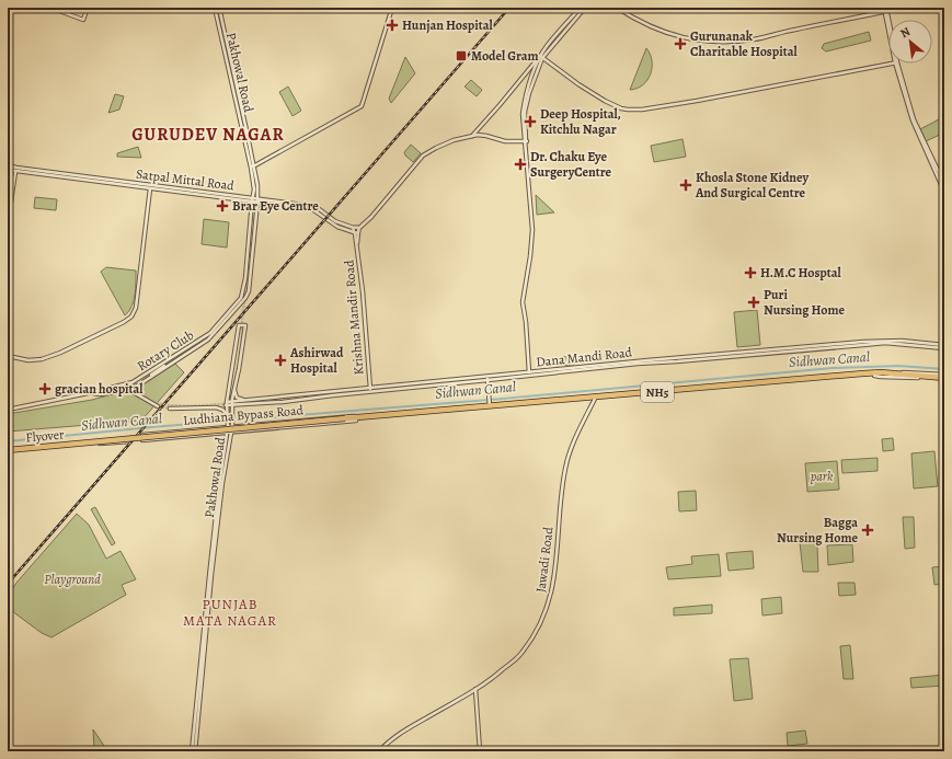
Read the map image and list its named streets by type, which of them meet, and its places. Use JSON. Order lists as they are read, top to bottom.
{
  "streets": {
    "highway": ["NH5", "Ludhiana Bypass Road", "Flyover"],
    "street": [
      "Pakhowal Road",
      "Satpal Mittal Road",
      "Krishna Mandir Road",
      "Rotary Club",
      "Dana Mandi Road",
      "Jawadi Road"
    ]
  },
  "crossings": [
    ["Pakhowal Road", "Satpal Mittal Road"],
    ["Pakhowal Road", "Rotary Club"],
    ["Pakhowal Road", "Dana Mandi Road"],
    ["Pakhowal Road", "Ludhiana Bypass Road"],
    ["Krishna Mandir Road", "Dana Mandi Road"],
    ["NH5", "Ludhiana Bypass Road"],
    ["Ludhiana Bypass Road", "Flyover"],
    ["Ludhiana Bypass Road", "Jawadi Road"]
  ],
  "districts": ["GURUDEV NAGAR", "PUNJAB MATA NAGAR"],
  "water": ["Sidhwan Canal"],
  "parks": ["park", "Playground"],
  "places": {
    "health": [
      "Hunjan Hospital",
      "Gurunanak Charitable Hospital",
      "Deep Hospital, Kitchlu Nagar",
      "Dr. Chaku Eye SurgeryCentre",
      "Khosla Stone Kidney And Surgical Centre",
      "Brar Eye Centre",
      "H.M.C Hosptal",
      "Puri Nursing Home",
      "Ashirwad Hospital",
      "gracian hospital",
      "Bagga Nursing Home"
    ],
    "transit": ["Model Gram"]
  },
  "north": "top left"
}
